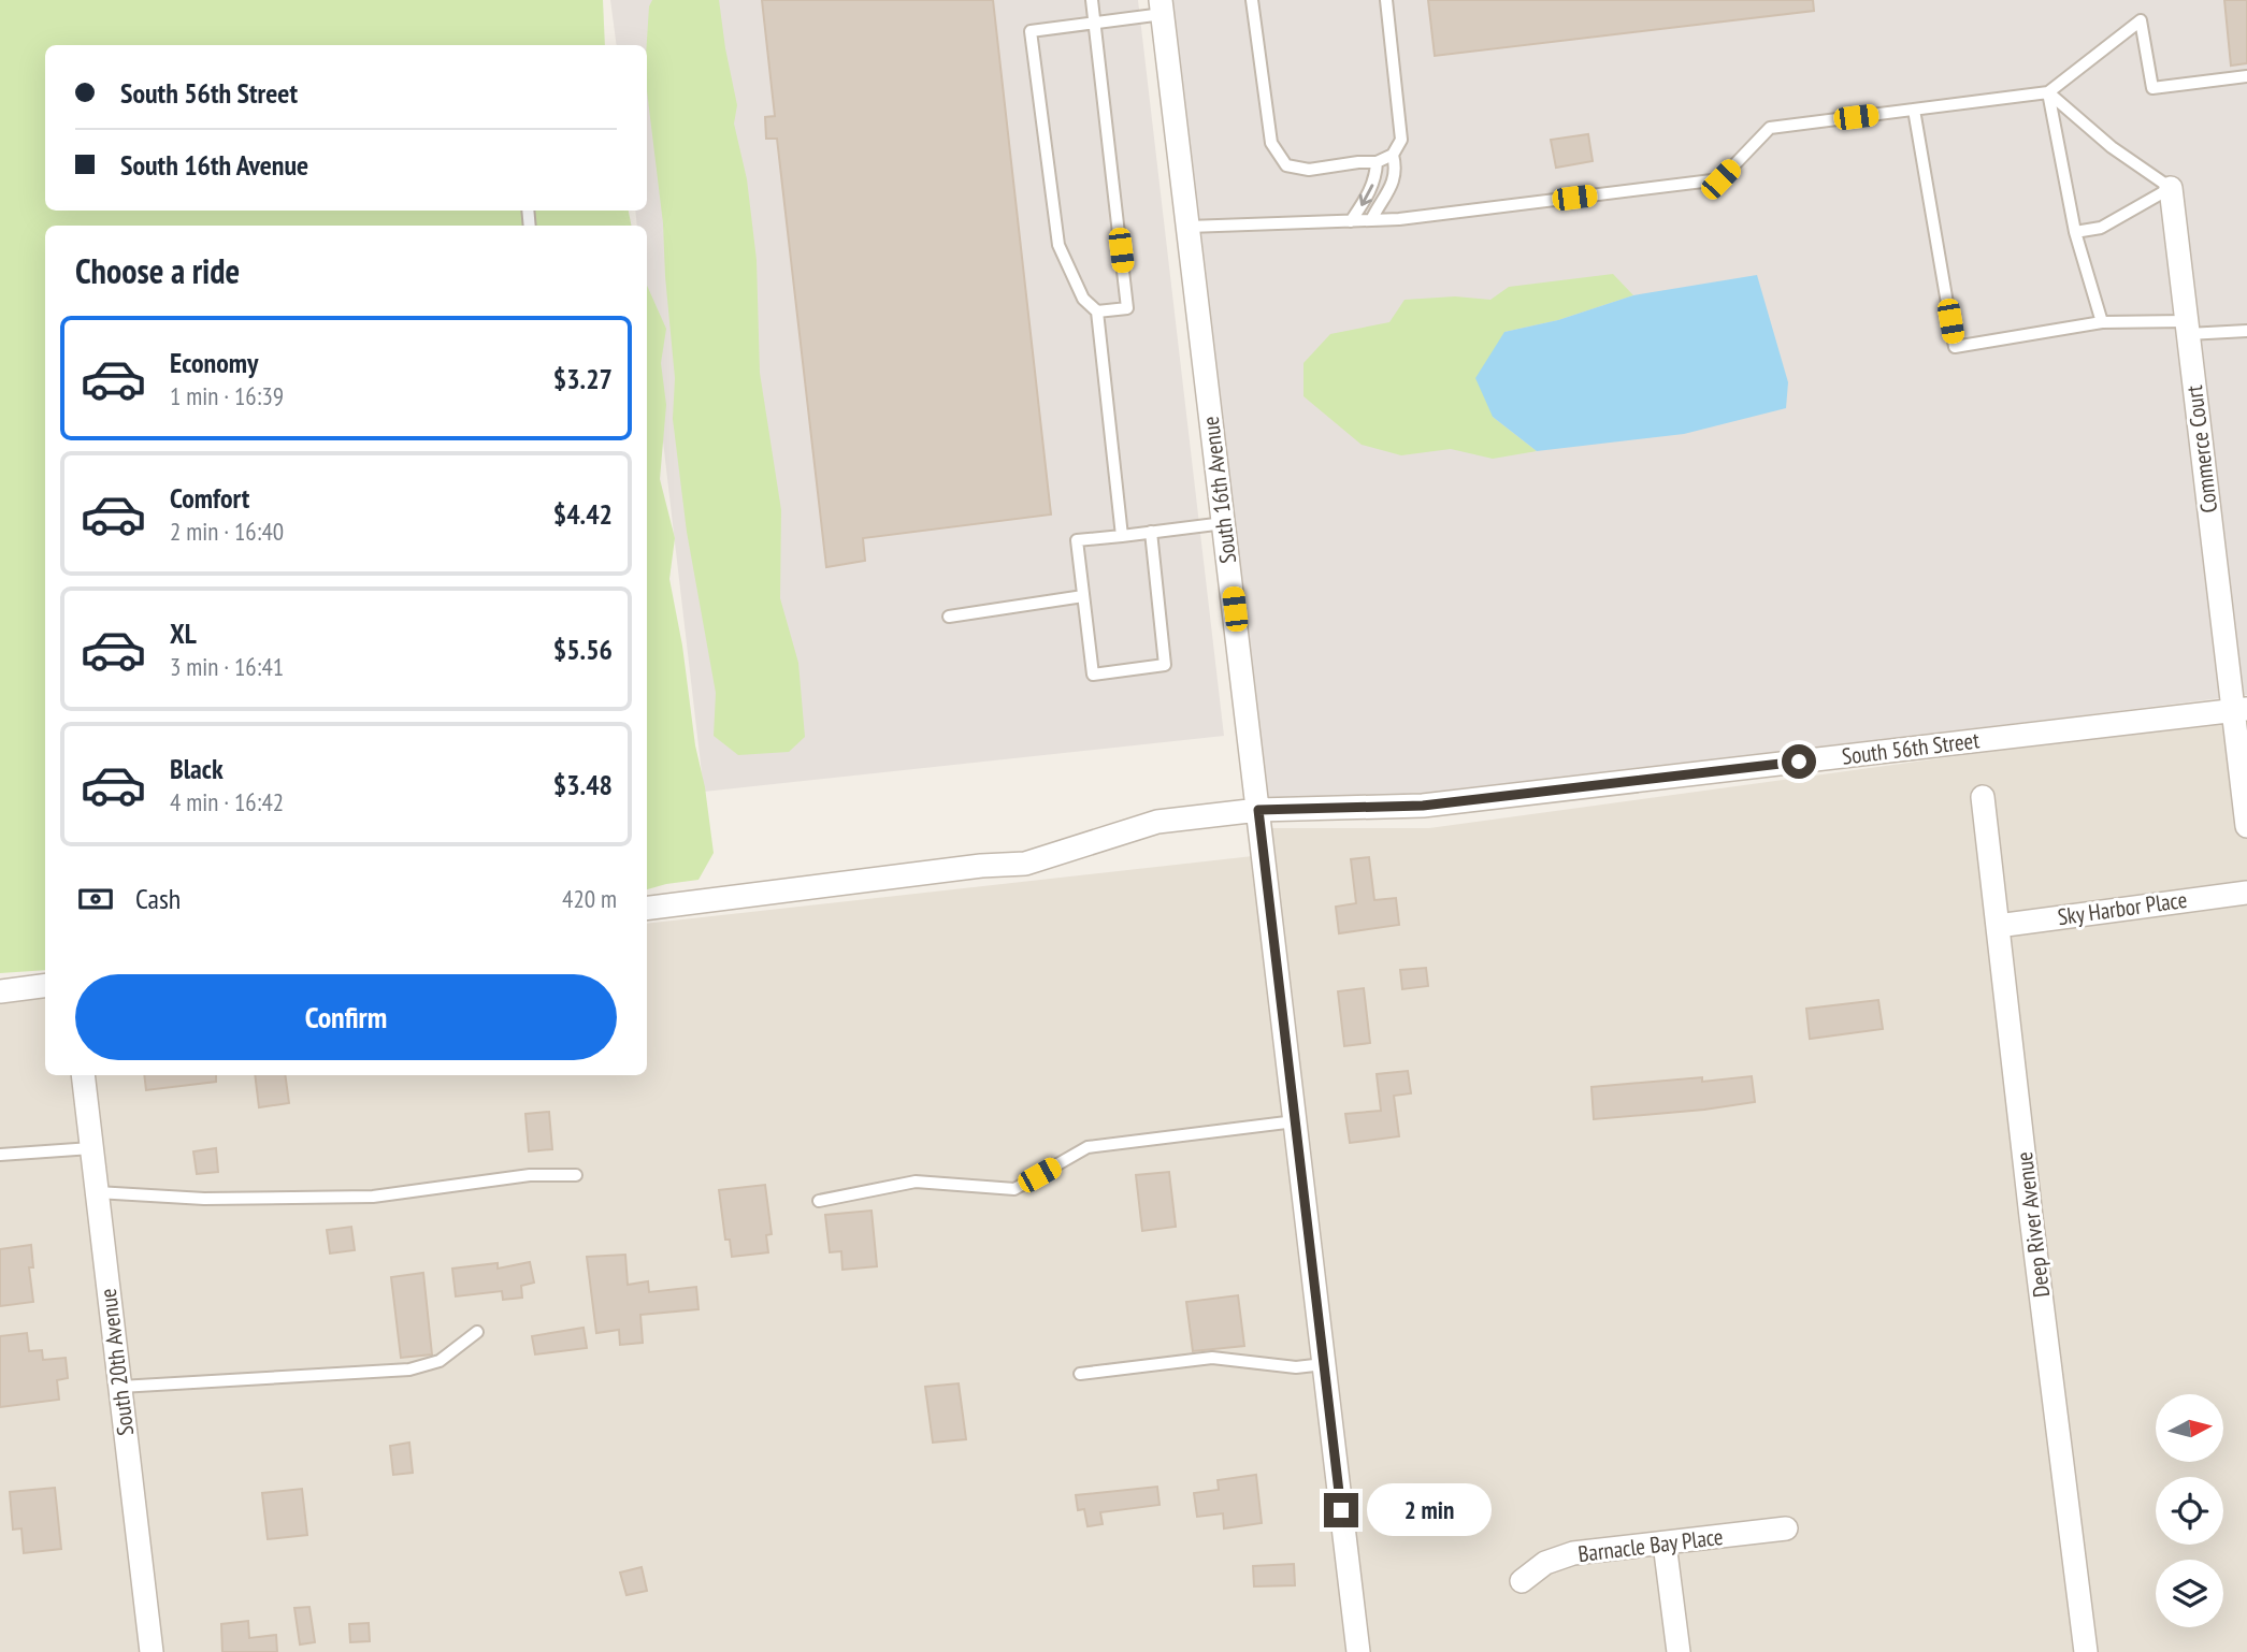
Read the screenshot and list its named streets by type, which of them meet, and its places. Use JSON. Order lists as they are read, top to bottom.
{
  "streets": {
    "street": [
      "Commerce Court",
      "South 16th Avenue",
      "South 56th Street",
      "Sky Harbor Place",
      "Deep River Avenue",
      "South 20th Avenue",
      "Barnacle Bay Place"
    ]
  },
  "crossings": [
    ["Commerce Court", "South 56th Street"],
    ["South 16th Avenue", "South 56th Street"],
    ["Sky Harbor Place", "Deep River Avenue"]
  ],
  "north": "right",
  "page": {
    "banner": ["South 56th Street", "South 16th Avenue"],
    "heading": "Choose a ride",
    "list": [
      {
        "name": "Economy",
        "note": "1 min · 16:39",
        "value": "$3.27"
      },
      {
        "name": "Comfort",
        "note": "2 min · 16:40",
        "value": "$4.42"
      },
      {
        "name": "XL",
        "note": "3 min · 16:41",
        "value": "$5.56"
      },
      {
        "name": "Black",
        "note": "4 min · 16:42",
        "value": "$3.48"
      }
    ],
    "pay": ["Cash", "420 m"],
    "buttons": "Confirm",
    "bubble": "2 min"
  }
}
